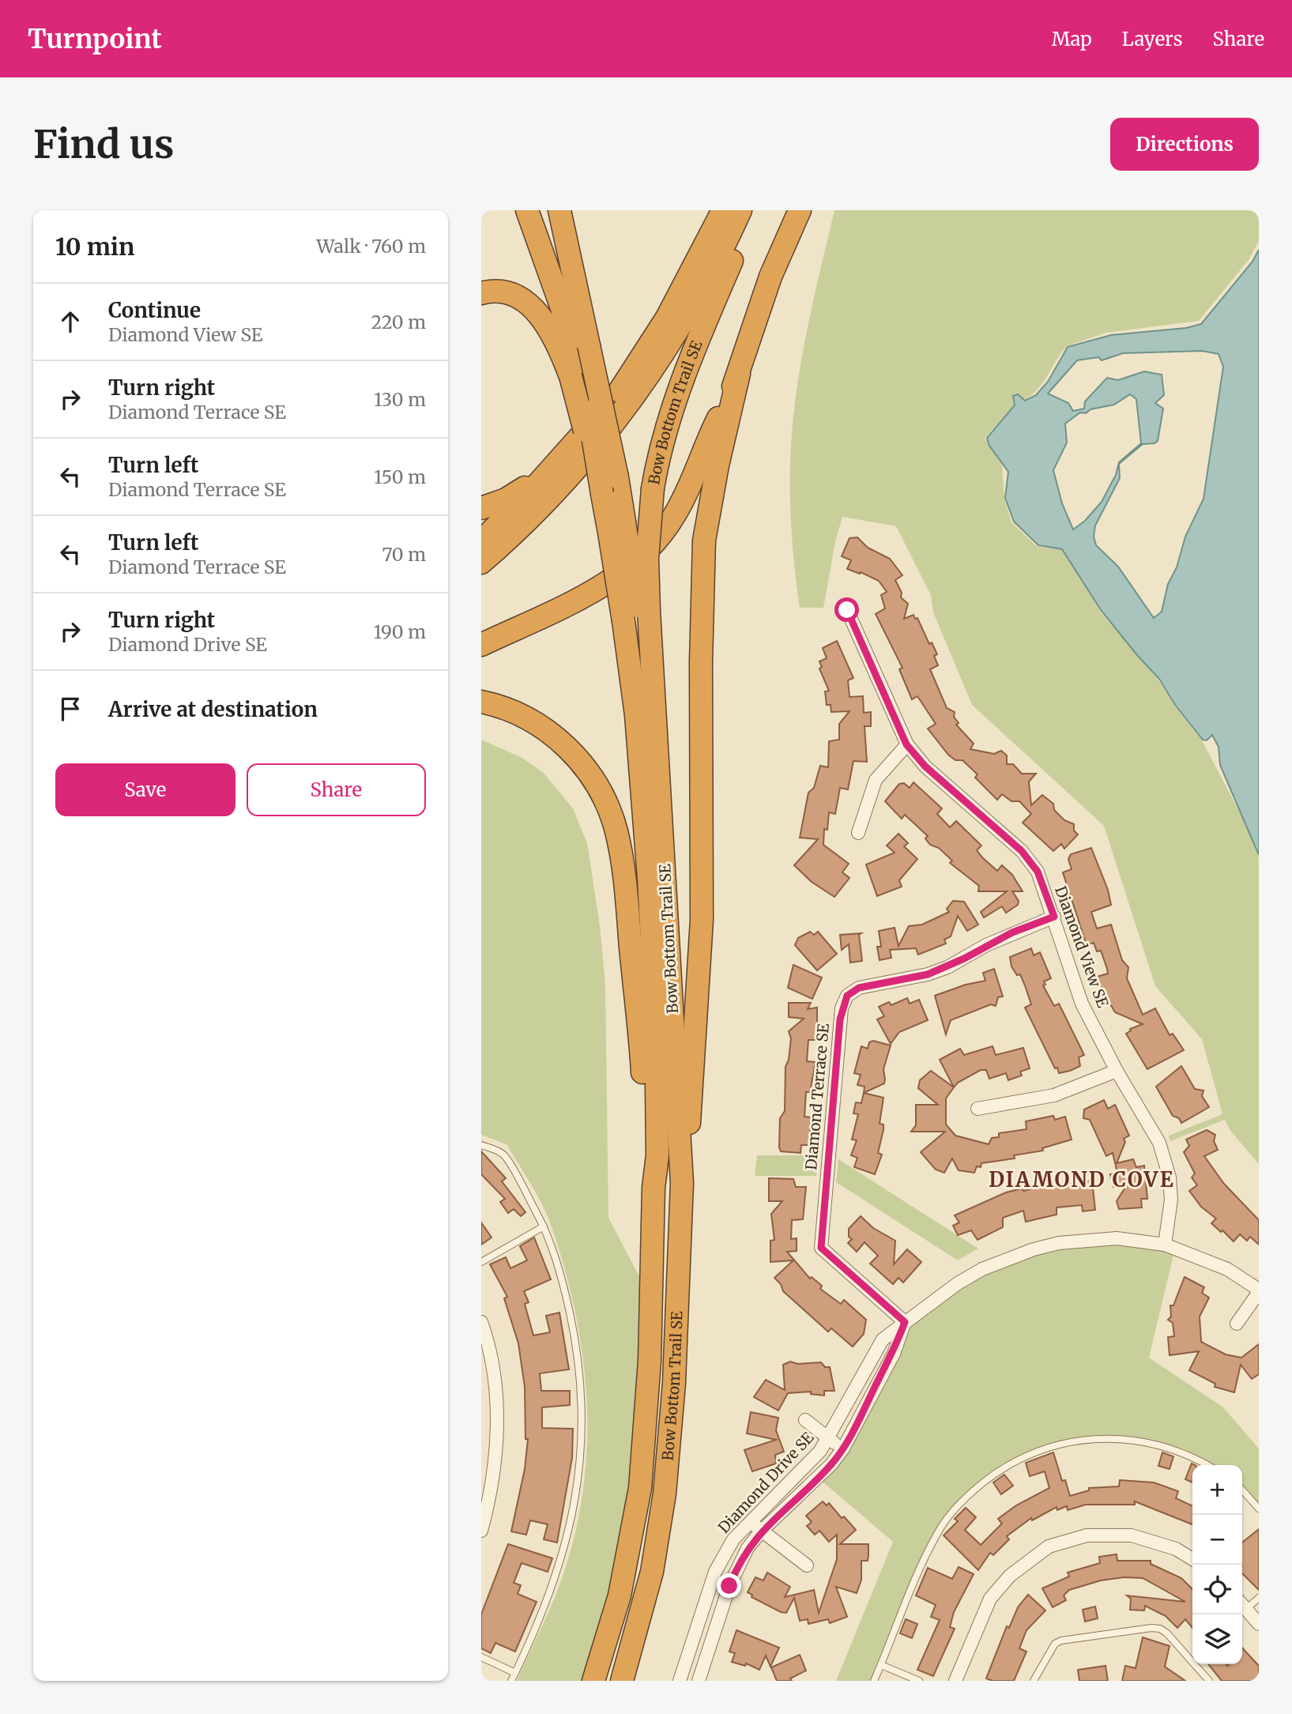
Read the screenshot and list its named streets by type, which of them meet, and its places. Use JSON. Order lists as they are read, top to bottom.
{
  "streets": {
    "highway": ["Bow Bottom Trail SE"],
    "street": ["Diamond View SE", "Diamond Terrace SE", "Diamond Drive SE"]
  },
  "crossings": [
    ["Diamond View SE", "Diamond Terrace SE"],
    ["Diamond View SE", "Diamond Drive SE"],
    ["Diamond Terrace SE", "Diamond Drive SE"]
  ],
  "districts": ["DIAMOND COVE"],
  "page": {
    "header": "Turnpoint",
    "nav": ["Map", "Layers", "Share"],
    "buttons": [
      "Directions",
      ["Save", "Share"]
    ],
    "title": "Find us",
    "heading": ["10 min", "Walk · 760 m"],
    "list": [
      ["Continue", "Diamond View SE", "220 m"],
      ["Turn right", "Diamond Terrace SE", "130 m"],
      ["Turn left", "Diamond Terrace SE", "150 m"],
      ["Turn left", "Diamond Terrace SE", "70 m"],
      ["Turn right", "Diamond Drive SE", "190 m"],
      "Arrive at destination"
    ],
    "map_buttons": ["+", "−"]
  }
}
